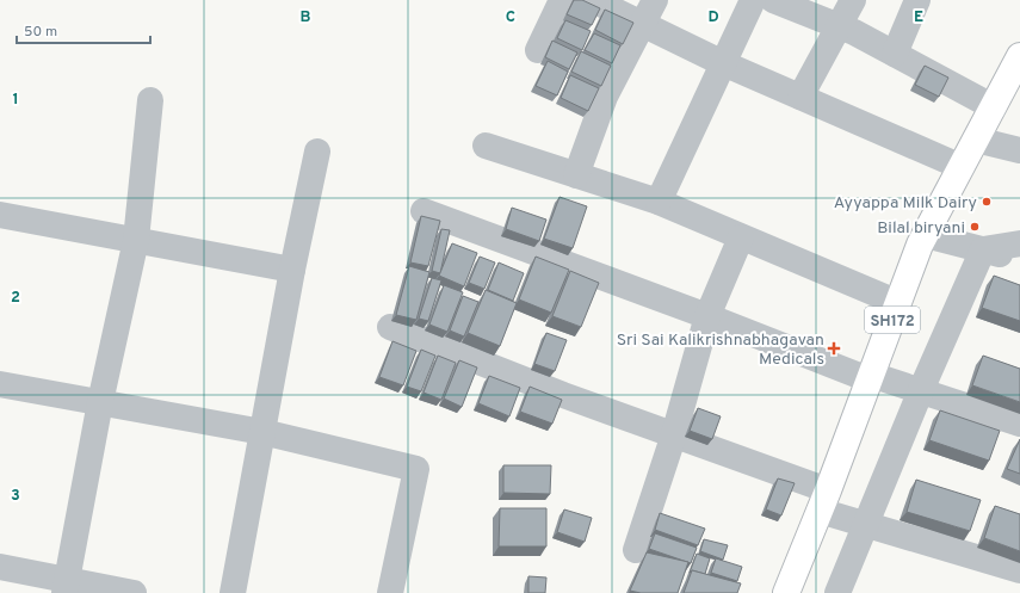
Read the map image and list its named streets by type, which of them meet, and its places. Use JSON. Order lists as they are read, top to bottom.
{
  "streets": {
    "main road": ["SH172"]
  },
  "places": {
    "other": ["Ayyappa Milk Dairy", "Bilal biryani"],
    "health": ["Sri Sai Kalikrishnabhagavan Medicals"]
  },
  "scale_bar": "50 m",
  "grid": {
    "columns": [
      "B",
      "C",
      "D",
      "E"
    ],
    "rows": ["1", "2", "3"]
  }
}
